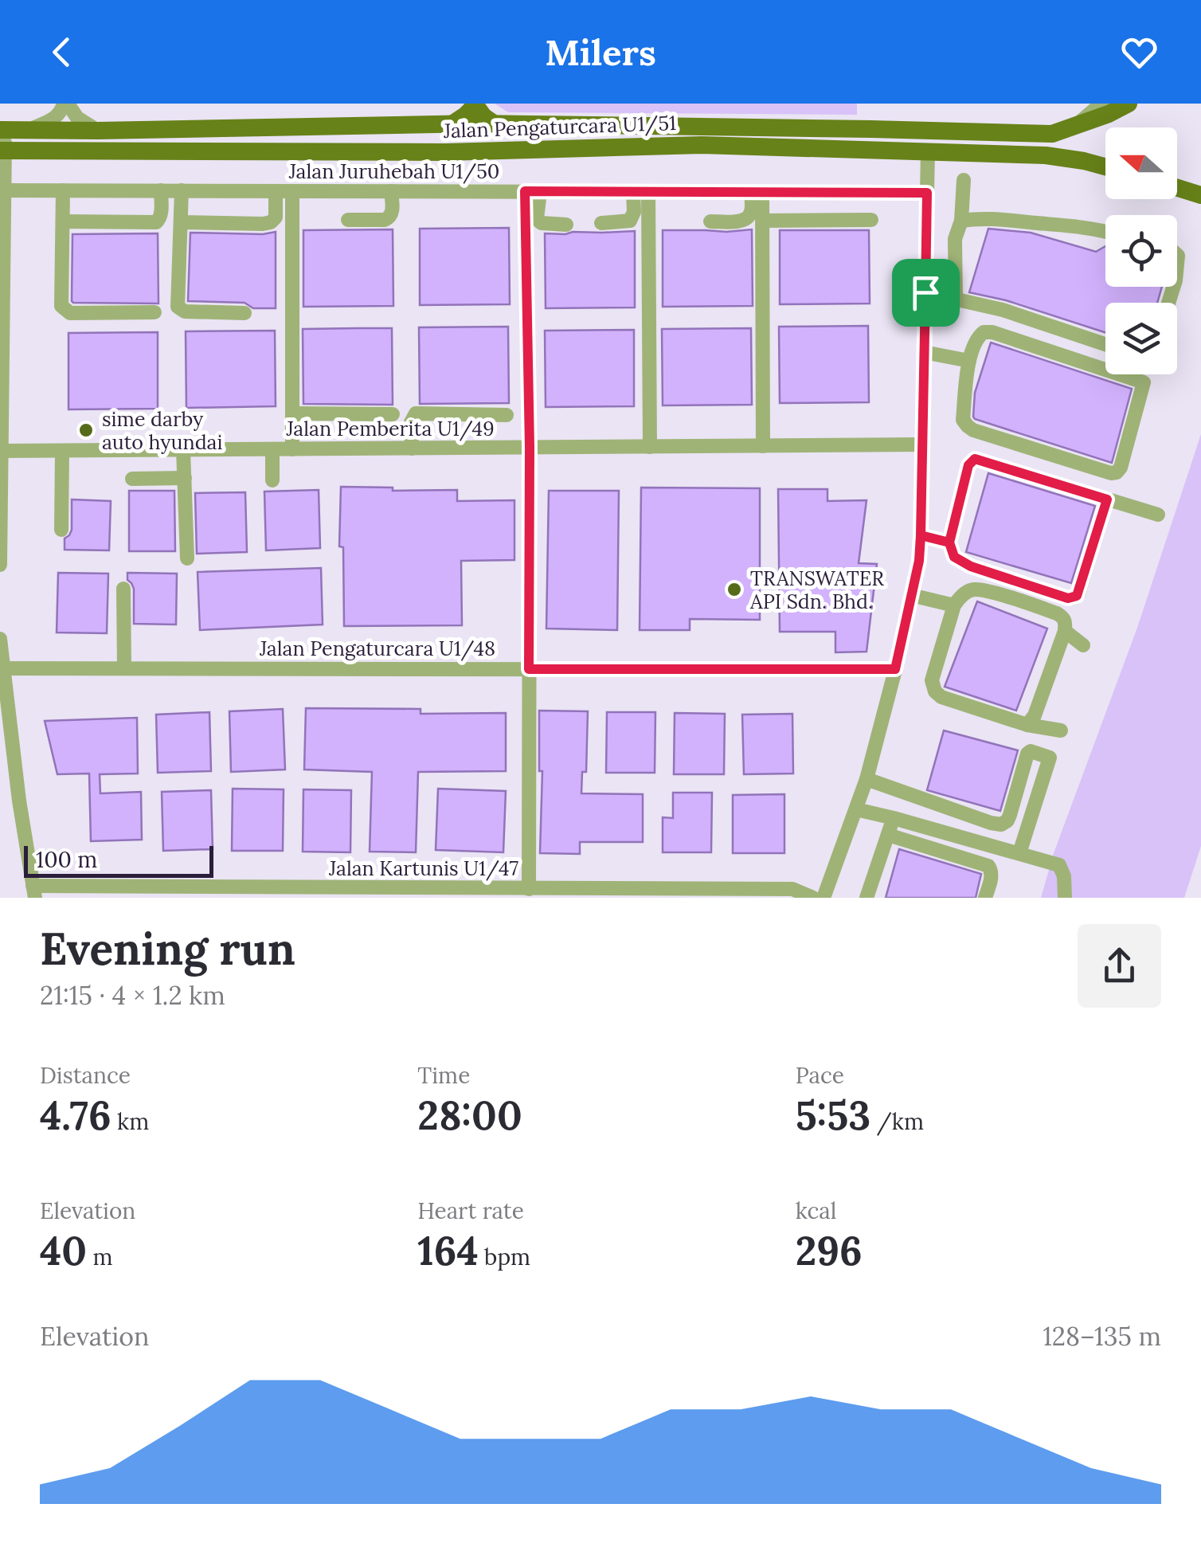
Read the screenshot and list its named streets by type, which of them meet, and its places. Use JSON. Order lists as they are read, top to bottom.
{
  "streets": {
    "main road": ["Jalan Pengaturcara U1/51"],
    "street": [
      "Jalan Juruhebah U1/50",
      "Jalan Pemberita U1/49",
      "Jalan Pengaturcara U1/48",
      "Jalan Kartunis U1/47"
    ]
  },
  "places": ["sime darby auto hyundai", "TRANSWATER API Sdn. Bhd."],
  "scale_bar": "100 m",
  "north": "left",
  "page": {
    "header": "Milers",
    "scale": "100 m",
    "heading": ["Evening run", "21:15 · 4 × 1.2 km"],
    "stats": [
      ["Distance", "4.76 km"],
      ["Time", "28:00"],
      ["Pace", "5:53 /km"],
      ["Elevation", "40 m"],
      ["Heart rate", "164 bpm"],
      ["kcal", "296"]
    ],
    "chart": ["Elevation", "128–135 m"]
  }
}
